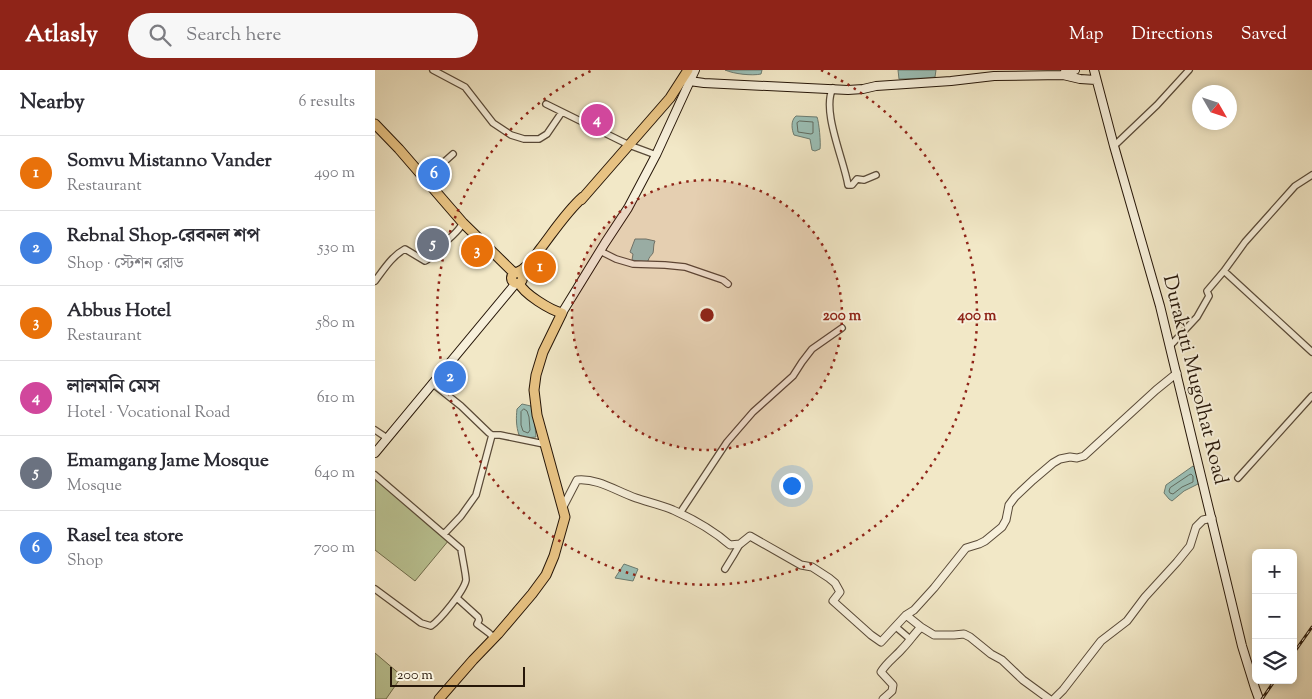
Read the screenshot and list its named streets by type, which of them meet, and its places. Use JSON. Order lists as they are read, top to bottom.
{
  "streets": {
    "main road": ["Durakuti Mugolhat Road"]
  },
  "scale_bar": "200 m",
  "north": "bottom right",
  "page": {
    "header": "Atlasly",
    "search": "Search here",
    "nav": ["Map", "Directions", "Saved"],
    "heading": ["Nearby", "6 results"],
    "pins": [
      "4",
      "6",
      "5",
      "3",
      "1",
      "2"
    ],
    "list": [
      {
        "mark": "1",
        "name": "Somvu Mistanno Vander",
        "note": "Restaurant",
        "value": "490 m"
      },
      {
        "mark": "2",
        "name": "Rebnal Shop-রেবনল শপ",
        "note": "Shop · স্টেশন রোড",
        "value": "530 m"
      },
      {
        "mark": "3",
        "name": "Abbus Hotel",
        "note": "Restaurant",
        "value": "580 m"
      },
      {
        "mark": "4",
        "name": "লালমনি মেস",
        "note": "Hotel · Vocational Road",
        "value": "610 m"
      },
      {
        "mark": "5",
        "name": "Emamgang Jame Mosque",
        "note": "Mosque",
        "value": "640 m"
      },
      {
        "mark": "6",
        "name": "Rasel tea store",
        "note": "Shop",
        "value": "700 m"
      }
    ],
    "map_buttons": ["+", "−"],
    "scale": "200 m"
  },
  "rings": ["200 m", "400 m"]
}
